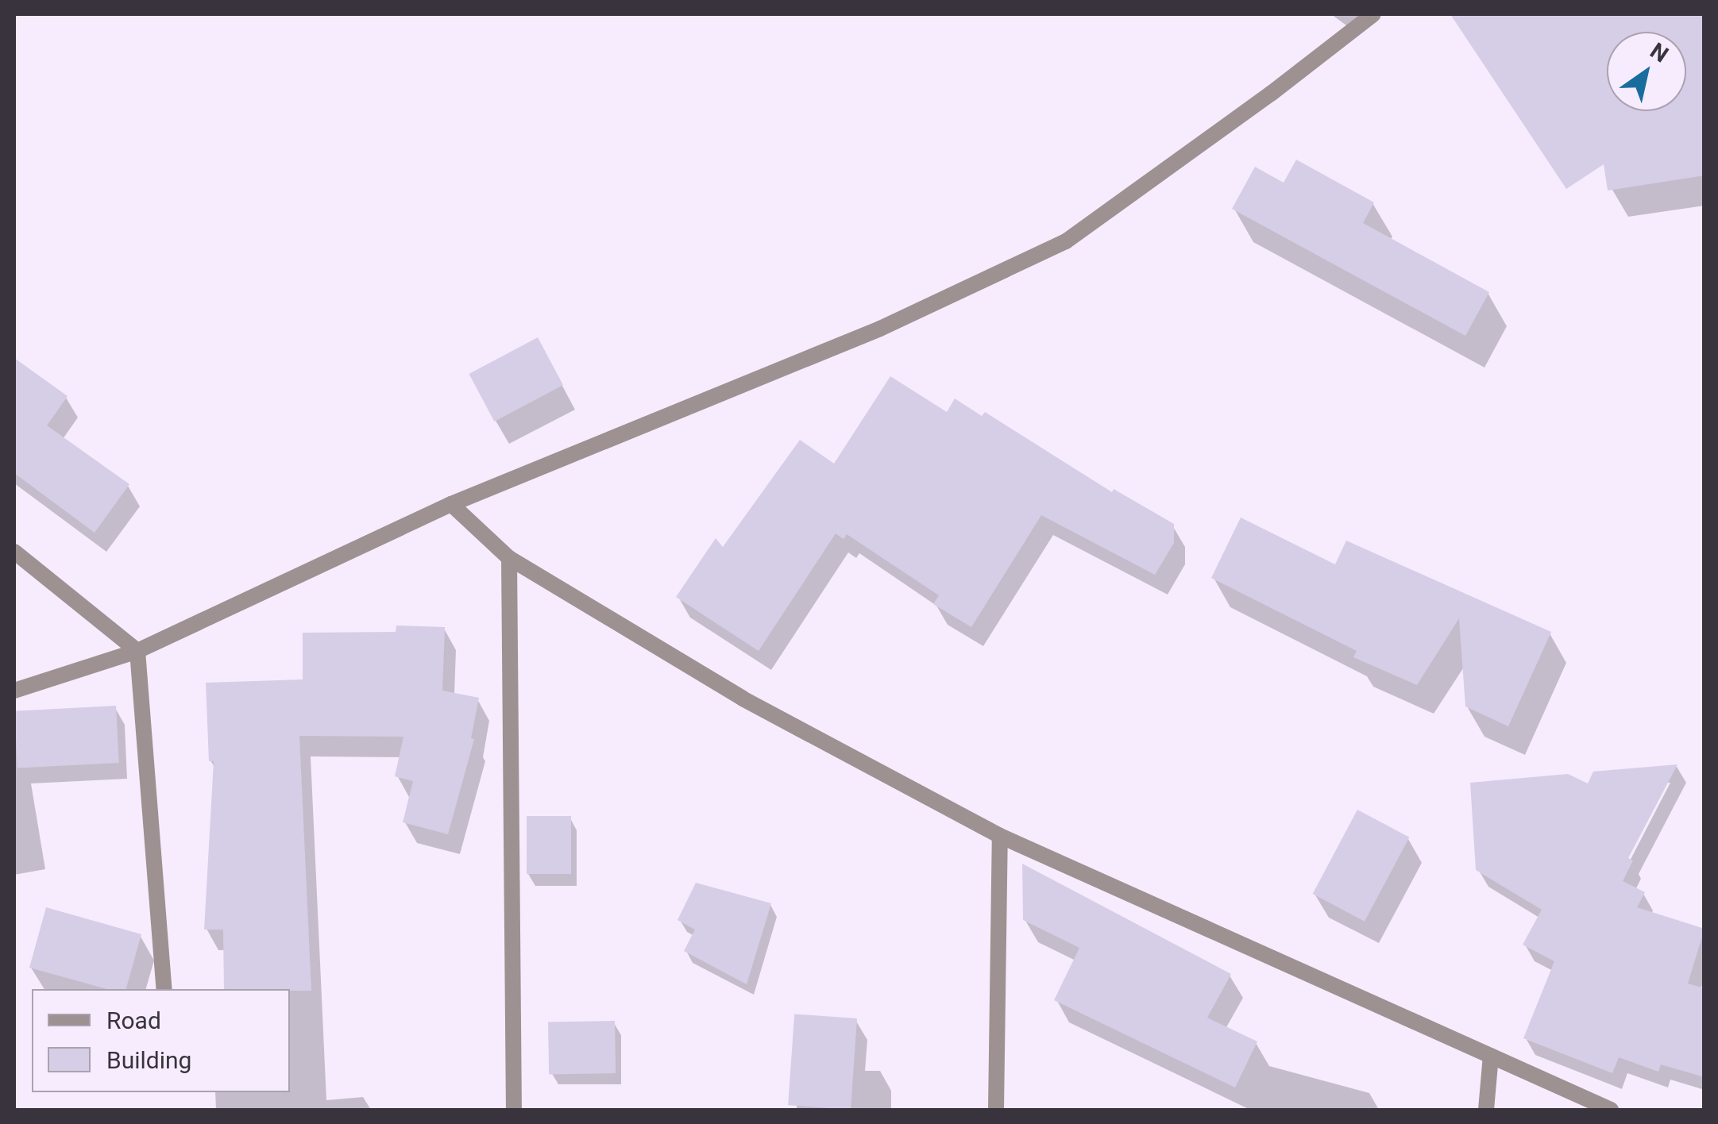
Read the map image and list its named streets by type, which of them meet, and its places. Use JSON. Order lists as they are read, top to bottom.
{
  "legend": ["Road", "Building"],
  "north": "top right"
}
